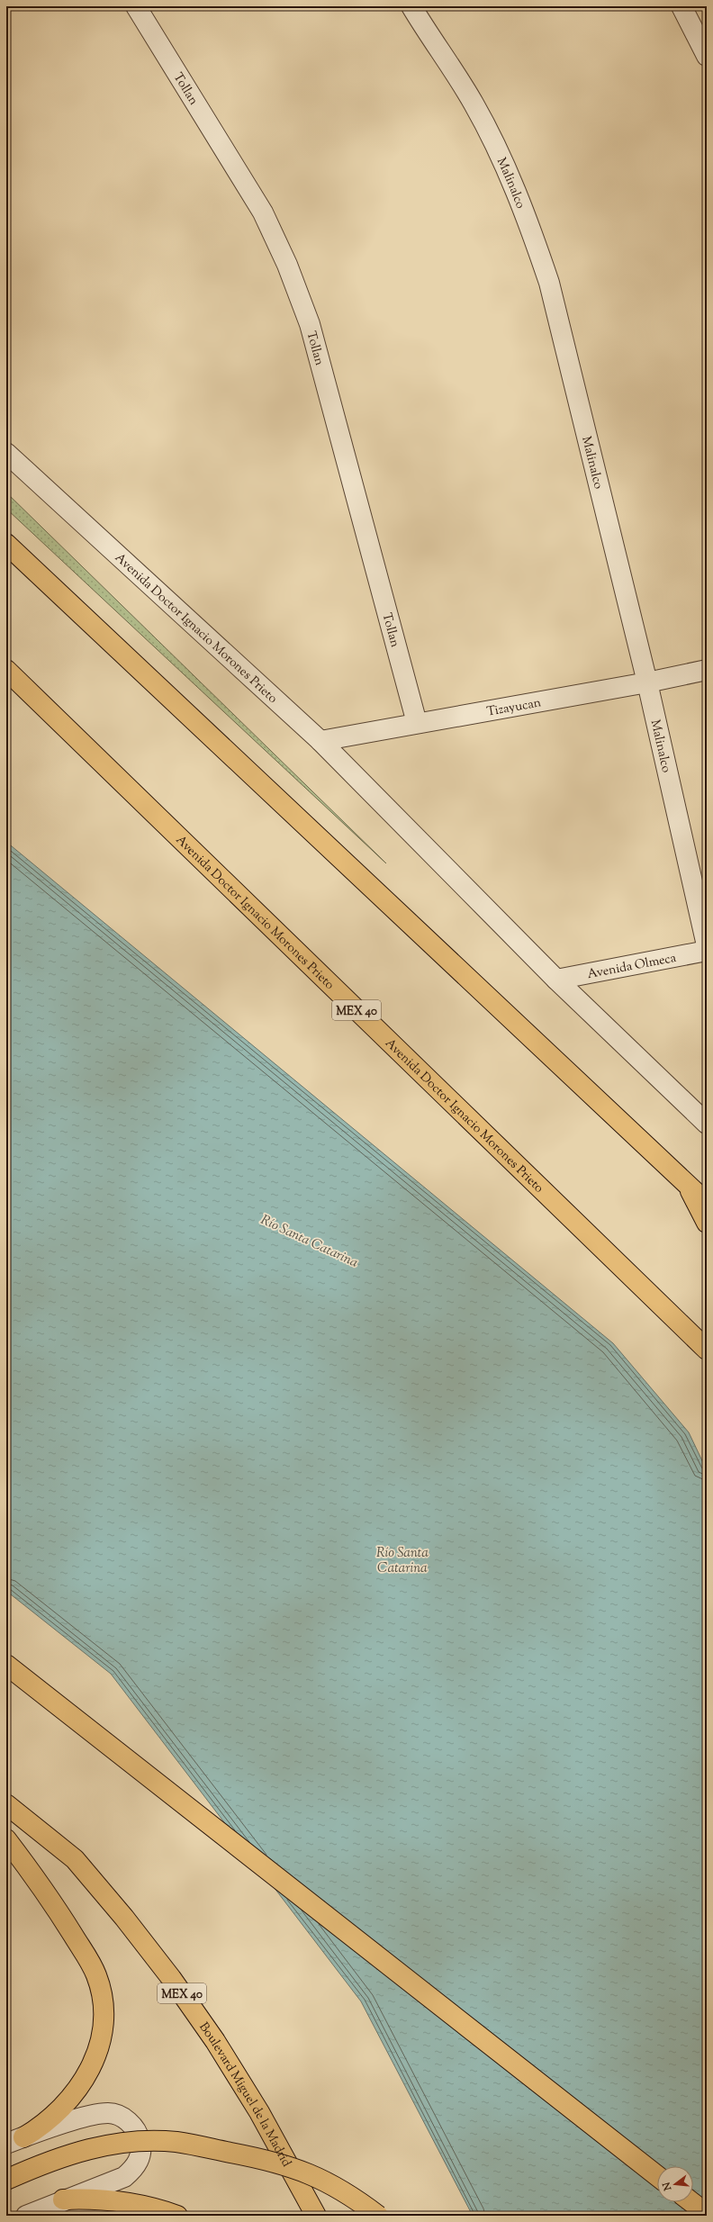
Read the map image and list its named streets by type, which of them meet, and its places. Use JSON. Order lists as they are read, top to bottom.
{
  "streets": {
    "highway": ["Avenida Doctor Ignacio Morones Prieto", "MEX 40", "Boulevard Miguel de la Madrid"],
    "street": [
      "Tollan",
      "Malinalco",
      "Tizayucan",
      "Avenida Olmeca"
    ]
  },
  "crossings": [
    ["Tollan", "Tizayucan"],
    ["Malinalco", "Tizayucan"],
    ["Avenida Doctor Ignacio Morones Prieto", "Tizayucan"],
    ["Avenida Doctor Ignacio Morones Prieto", "Avenida Olmeca"]
  ],
  "water": ["Río Santa Catarina"],
  "north": "left"
}
